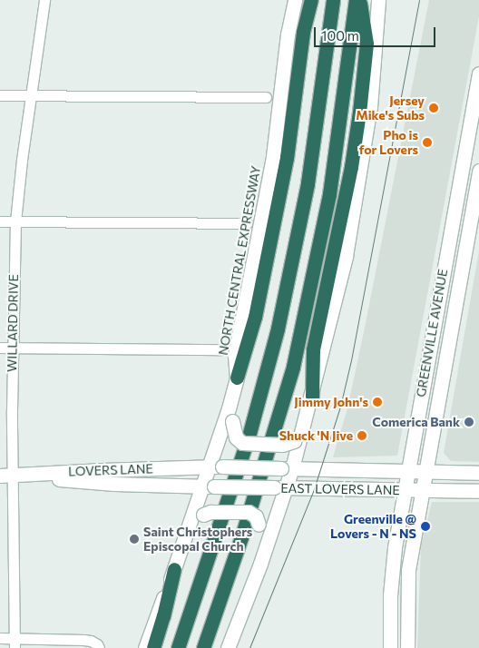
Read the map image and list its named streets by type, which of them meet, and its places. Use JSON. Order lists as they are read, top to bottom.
{
  "streets": {
    "main road": [
      "NORTH CENTRAL EXPRESSWAY",
      "GREENVILLE AVENUE",
      "LOVERS LANE",
      "EAST LOVERS LANE"
    ],
    "street": ["WILLARD DRIVE"]
  },
  "crossings": [
    ["NORTH CENTRAL EXPRESSWAY", "LOVERS LANE"],
    ["NORTH CENTRAL EXPRESSWAY", "EAST LOVERS LANE"],
    ["WILLARD DRIVE", "LOVERS LANE"],
    ["GREENVILLE AVENUE", "EAST LOVERS LANE"],
    ["LOVERS LANE", "EAST LOVERS LANE"]
  ],
  "places": [
    "Jersey Mike's Subs",
    "Pho is for Lovers",
    "Jimmy John's",
    "Comerica Bank",
    "Shuck 'N Jive",
    "Greenville @ Lovers - N - NS",
    "Saint Christophers Episcopal Church"
  ],
  "scale_bar": "100 m"
}
